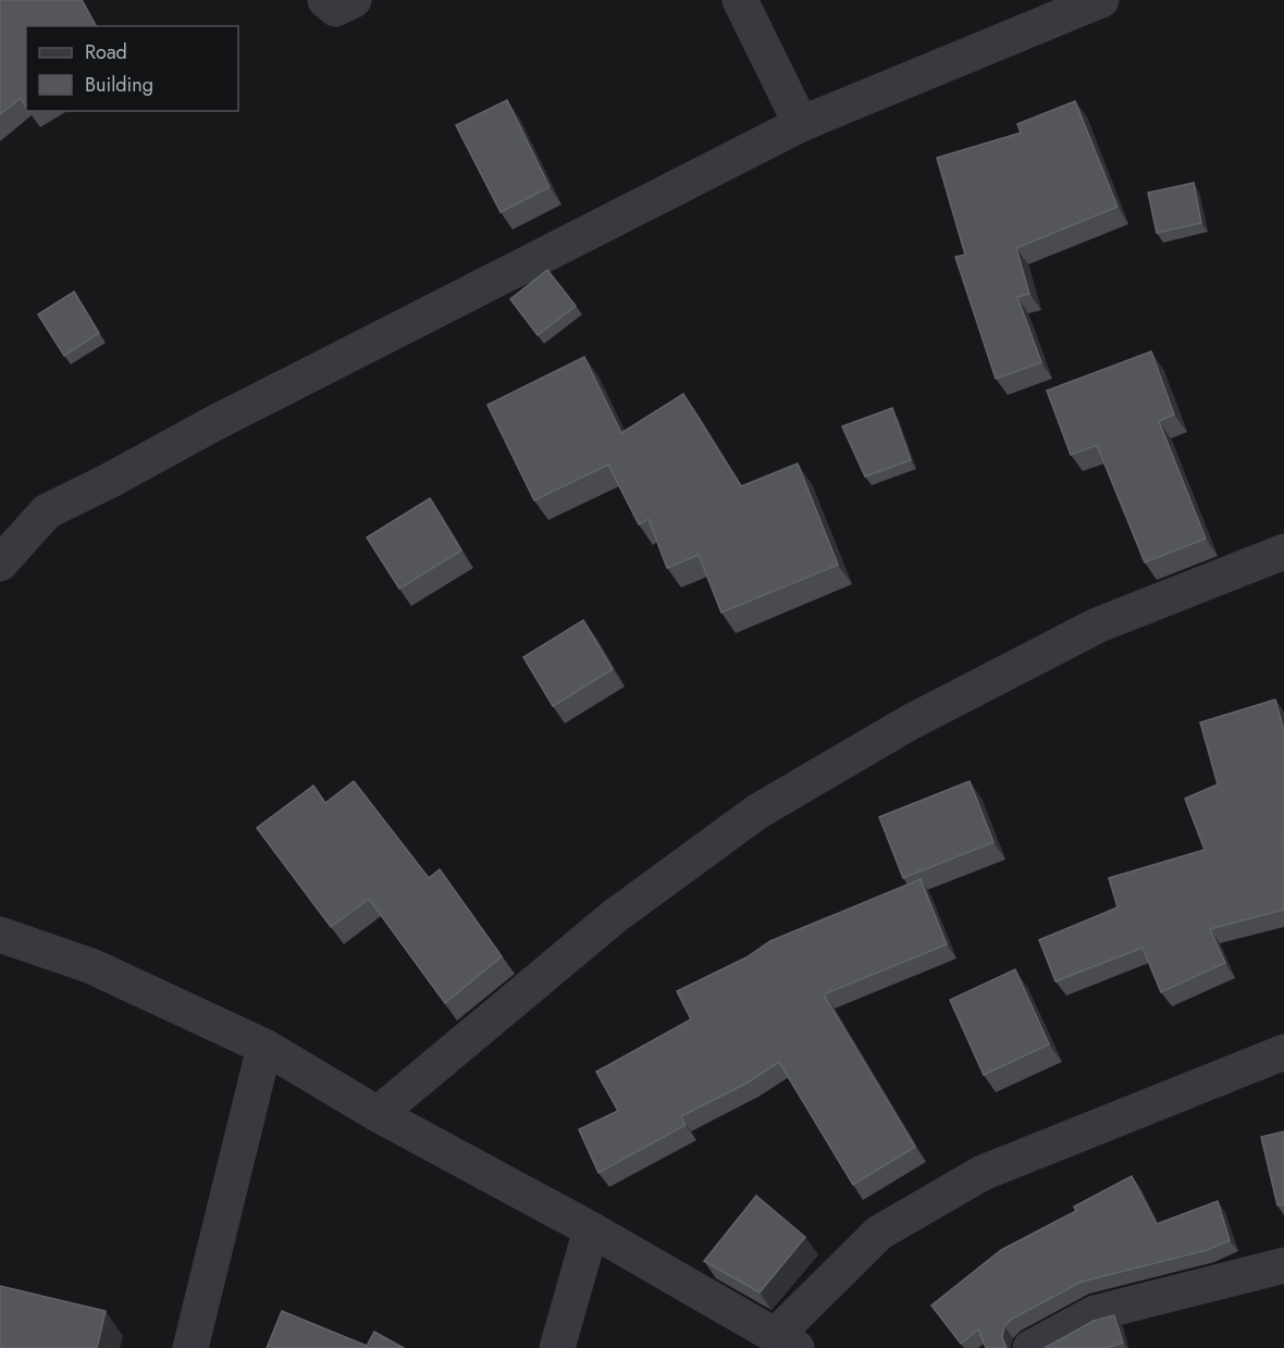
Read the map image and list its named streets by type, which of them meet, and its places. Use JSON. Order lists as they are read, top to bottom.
{
  "legend": ["Road", "Building"]
}
